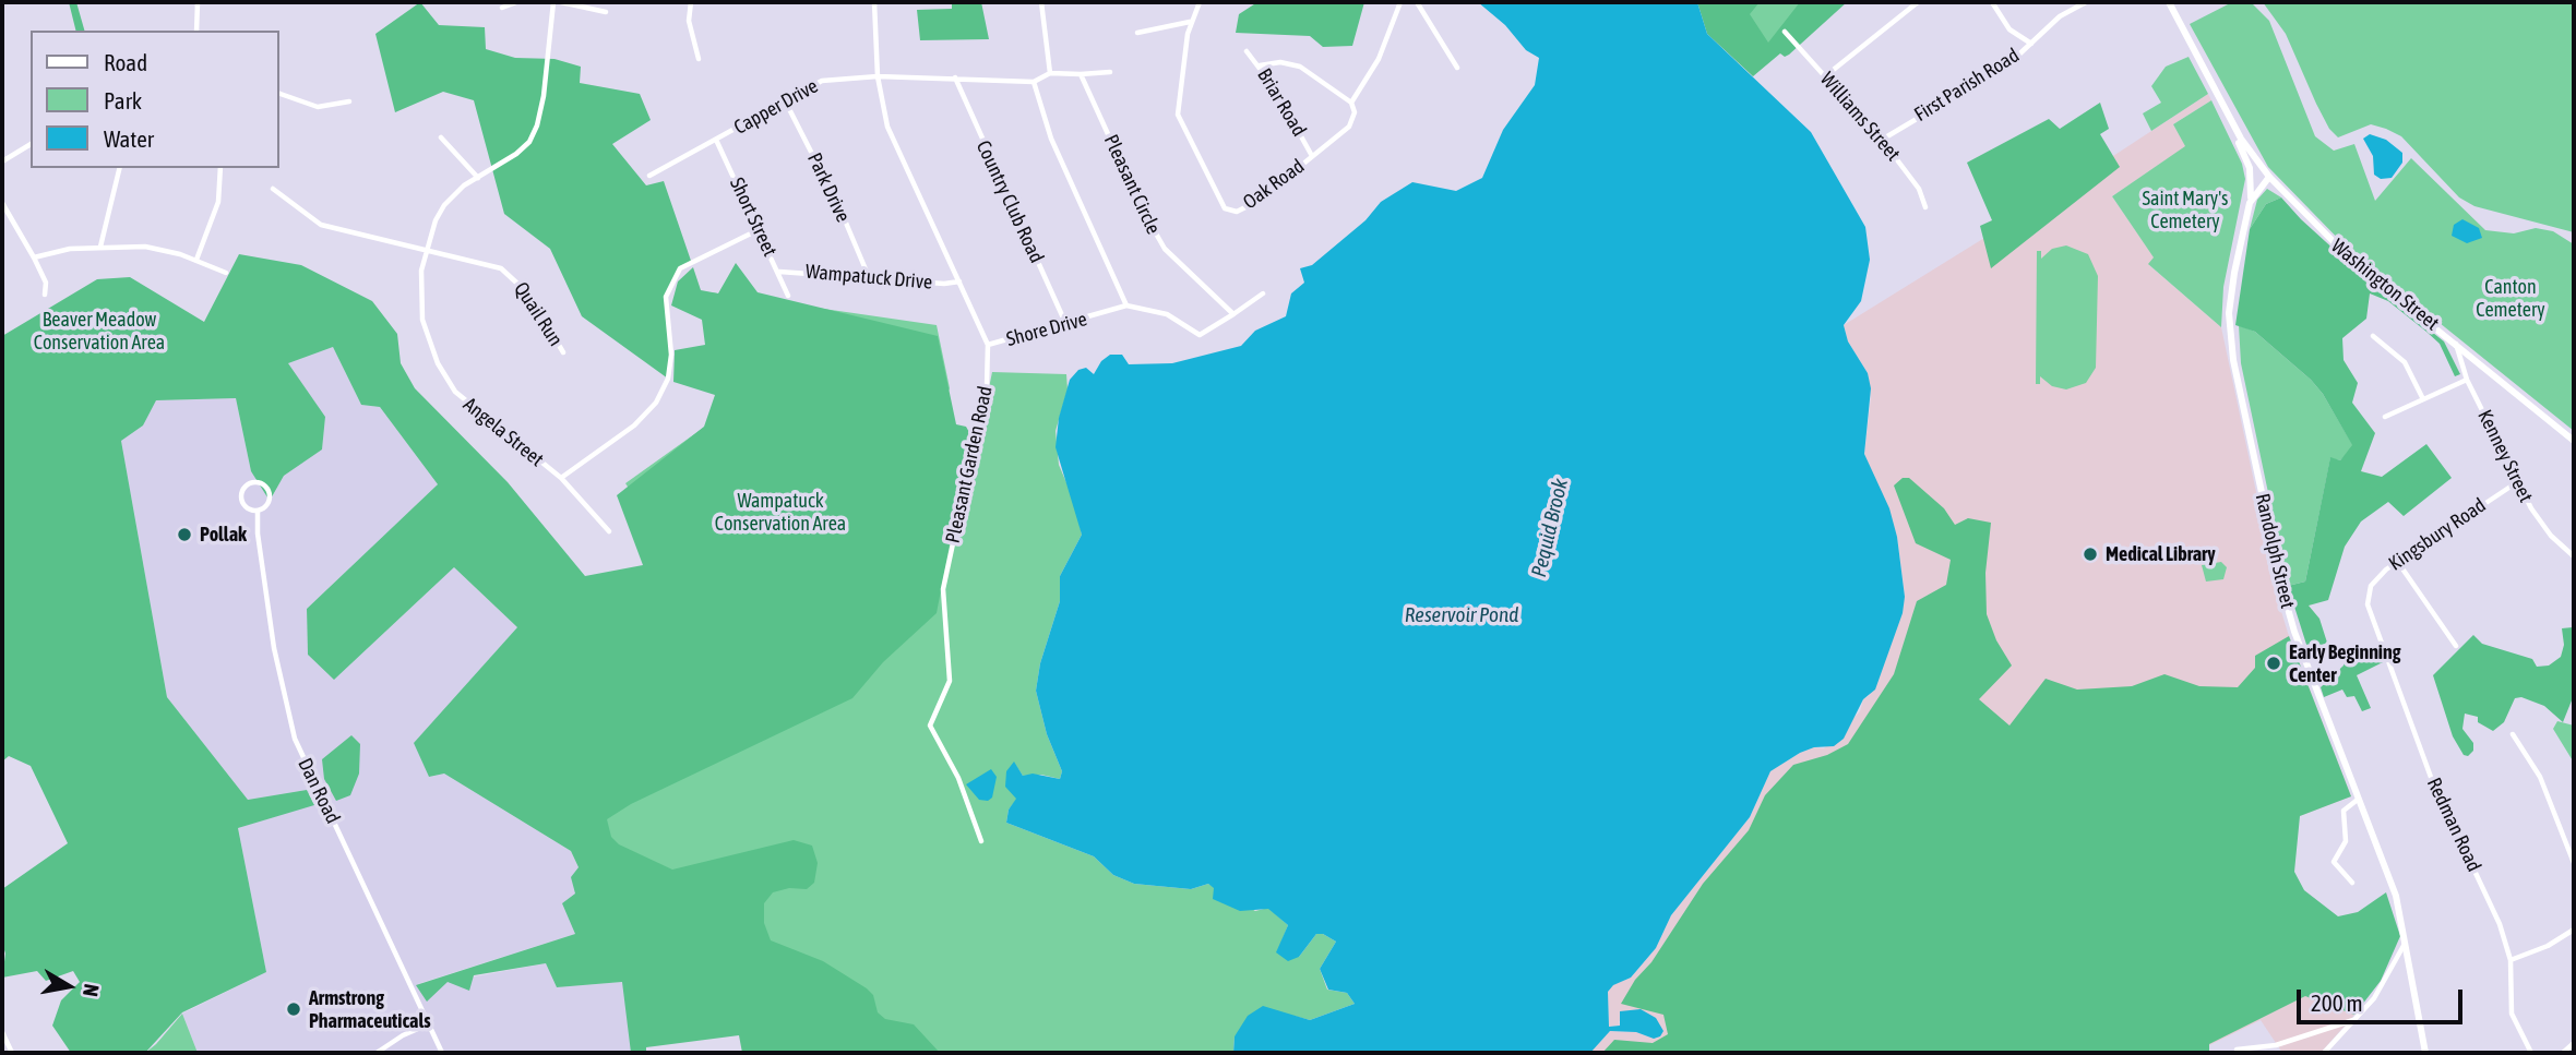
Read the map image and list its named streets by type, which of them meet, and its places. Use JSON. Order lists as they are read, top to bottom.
{
  "streets": {
    "main road": ["Washington Street", "Randolph Street"],
    "street": [
      "First Parish Road",
      "Briar Road",
      "Capper Drive",
      "Williams Street",
      "Pleasant Circle",
      "Oak Road",
      "Park Drive",
      "Country Club Road",
      "Short Street",
      "Wampatuck Drive",
      "Quail Run",
      "Shore Drive",
      "Angela Street",
      "Kenney Street",
      "Pleasant Garden Road",
      "Kingsbury Road",
      "Dan Road",
      "Redman Road"
    ]
  },
  "crossings": [
    ["First Parish Road", "Williams Street"],
    ["Briar Road", "Oak Road"],
    ["Capper Drive", "Park Drive"],
    ["Capper Drive", "Country Club Road"],
    ["Capper Drive", "Short Street"],
    ["Capper Drive", "Pleasant Garden Road"],
    ["Park Drive", "Wampatuck Drive"],
    ["Country Club Road", "Shore Drive"],
    ["Short Street", "Wampatuck Drive"],
    ["Wampatuck Drive", "Pleasant Garden Road"],
    ["Washington Street", "Kenney Street"],
    ["Washington Street", "Randolph Street"],
    ["Quail Run", "Angela Street"],
    ["Shore Drive", "Pleasant Garden Road"],
    ["Kenney Street", "Kingsbury Road"],
    ["Kingsbury Road", "Redman Road"]
  ],
  "water": ["Pequid Brook", "Reservoir Pond"],
  "parks": [
    "Saint Mary's Cemetery",
    "Canton Cemetery",
    "Beaver Meadow Conservation Area",
    "Wampatuck Conservation Area"
  ],
  "places": [
    "Pollak",
    "Medical Library",
    "Early Beginning Center",
    "Armstrong Pharmaceuticals"
  ],
  "legend": ["Road", "Park", "Water"],
  "scale_bar": "200 m",
  "north": "right"
}
